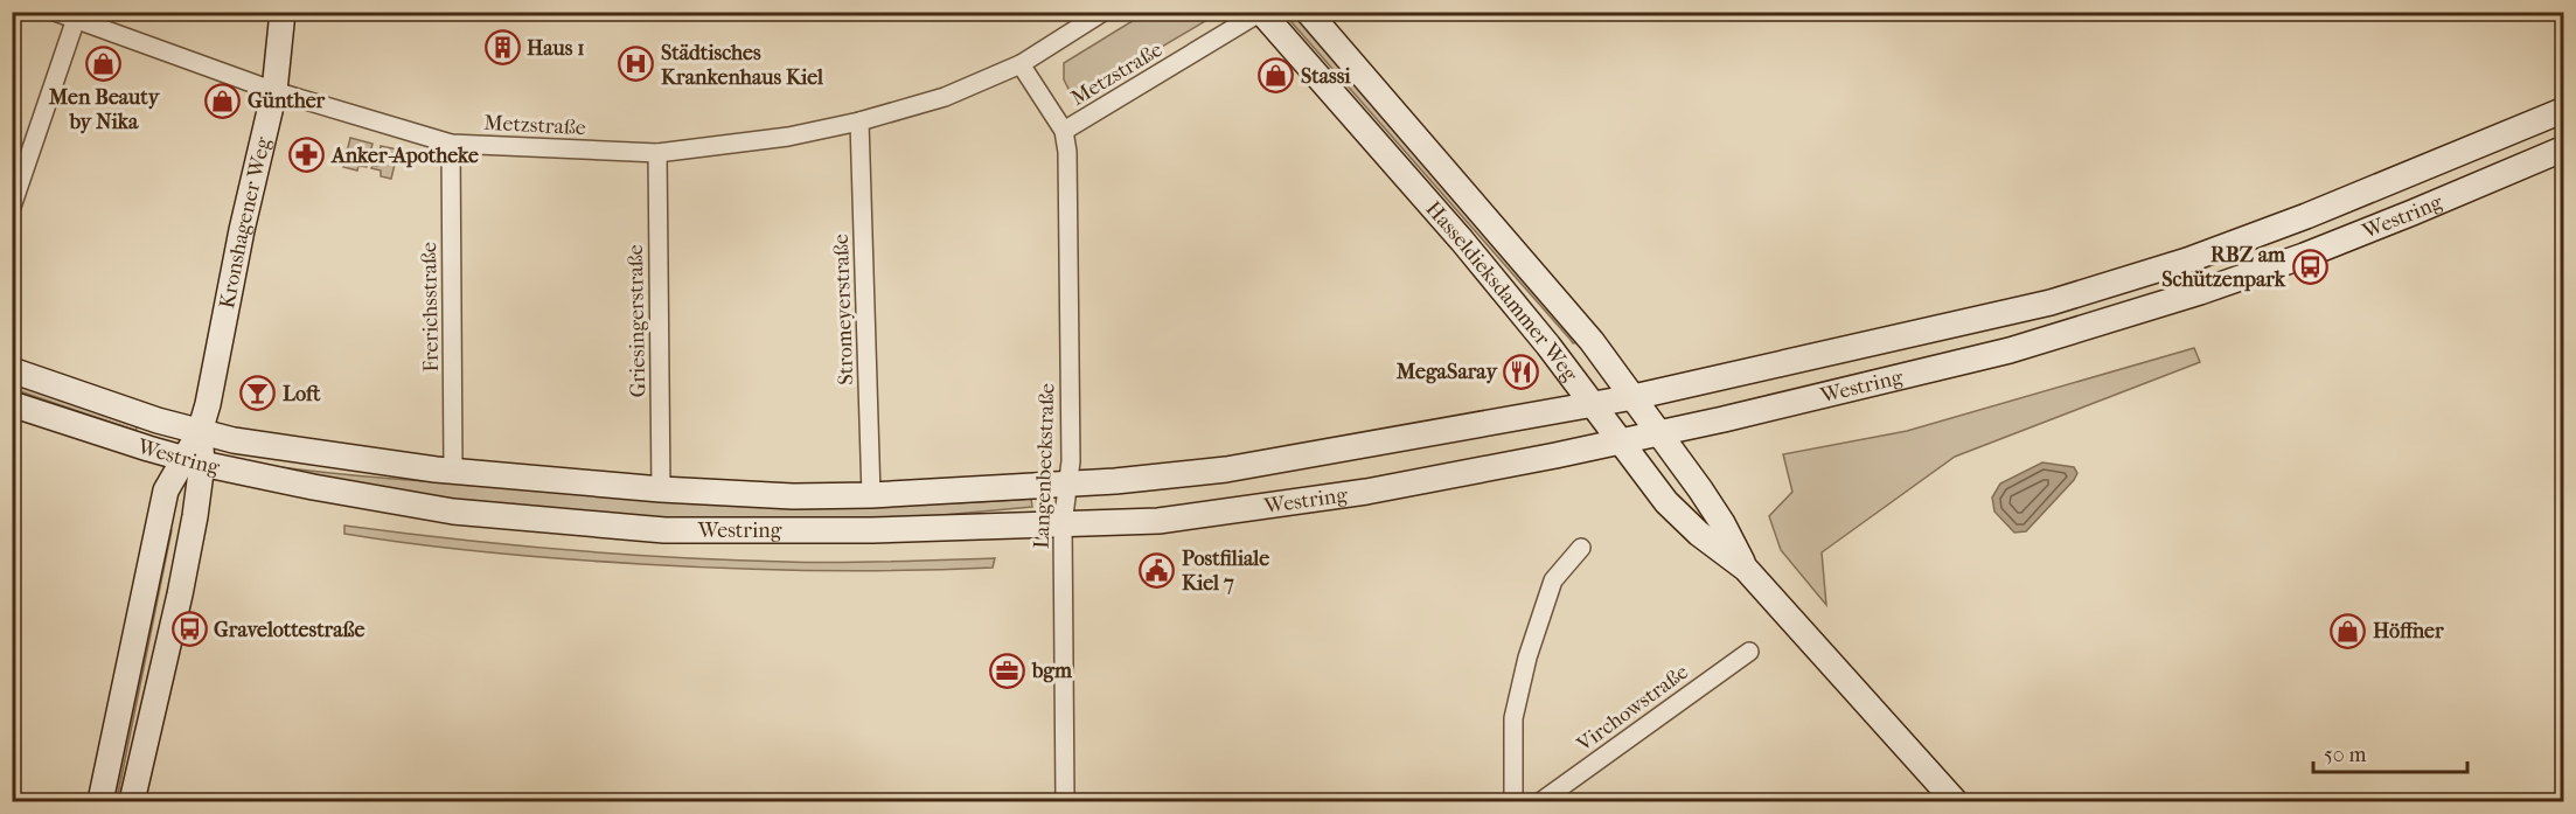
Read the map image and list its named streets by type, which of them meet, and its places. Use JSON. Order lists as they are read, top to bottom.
{
  "streets": {
    "main road": ["Westring", "Kronshagener Weg", "Hasseldieksdammer Weg"],
    "street": [
      "Metzstraße",
      "Frerichsstraße",
      "Stromeyerstraße",
      "Griesingerstraße",
      "Langenbeckstraße",
      "Virchowstraße"
    ]
  },
  "crossings": [
    ["Metzstraße", "Kronshagener Weg"],
    ["Metzstraße", "Hasseldieksdammer Weg"],
    ["Metzstraße", "Frerichsstraße"],
    ["Metzstraße", "Stromeyerstraße"],
    ["Metzstraße", "Griesingerstraße"],
    ["Metzstraße", "Langenbeckstraße"],
    ["Westring", "Kronshagener Weg"],
    ["Westring", "Hasseldieksdammer Weg"],
    ["Westring", "Frerichsstraße"],
    ["Westring", "Stromeyerstraße"],
    ["Westring", "Griesingerstraße"],
    ["Westring", "Langenbeckstraße"]
  ],
  "places": {
    "building": ["Haus 1"],
    "shop": [
      "Men Beauty by Nika",
      "Stassi",
      "Günther",
      "Höffner"
    ],
    "hospital": ["Städtisches Krankenhaus Kiel"],
    "pharmacy": ["Anker-Apotheke"],
    "bus stop": ["RBZ am Schützenpark", "Gravelottestraße"],
    "restaurant": ["MegaSaray"],
    "bar": ["Loft"],
    "public building": ["Postfiliale Kiel 7"],
    "office": ["bgm"]
  },
  "scale_bar": "50 m"
}
